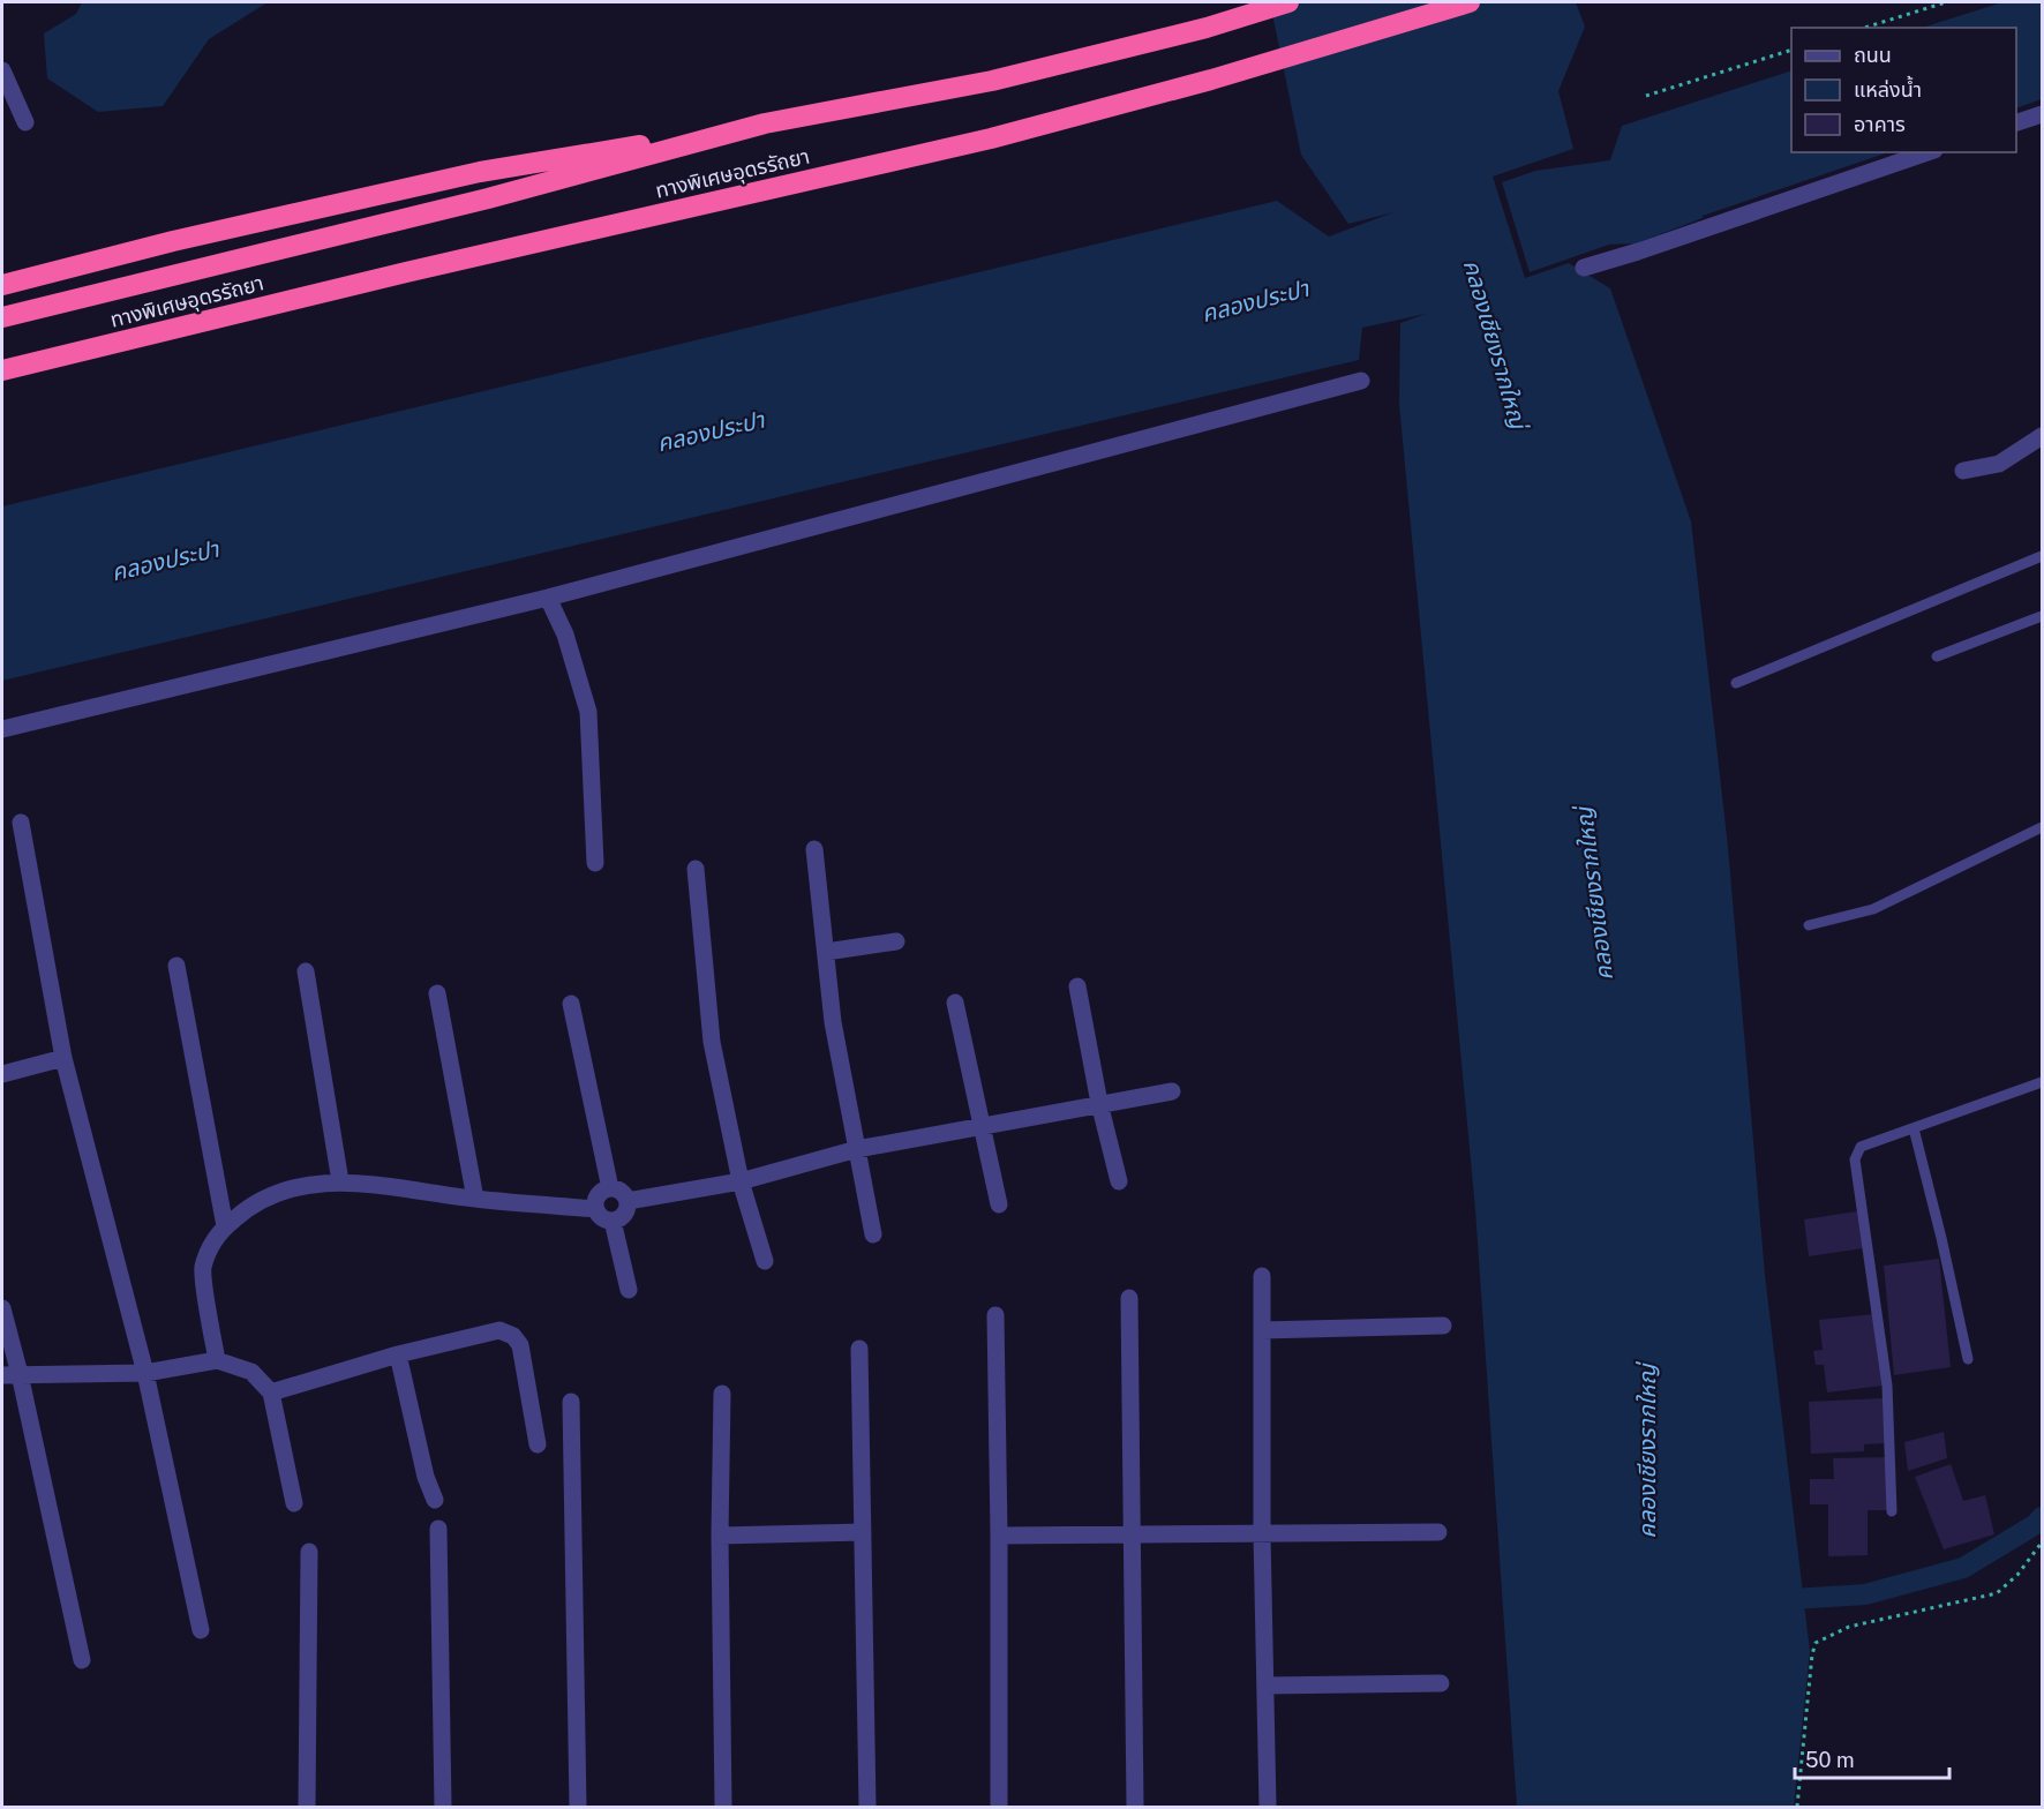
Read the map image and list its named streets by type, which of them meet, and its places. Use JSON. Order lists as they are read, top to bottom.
{
  "streets": {
    "highway": ["ทางพิเศษอุดรรัถยา"]
  },
  "water": ["คลองประปา", "คลองเชียงรากใหญ่"],
  "legend": ["ถนน", "แหล่งน้ำ", "อาคาร"],
  "scale_bar": "50 m"
}
